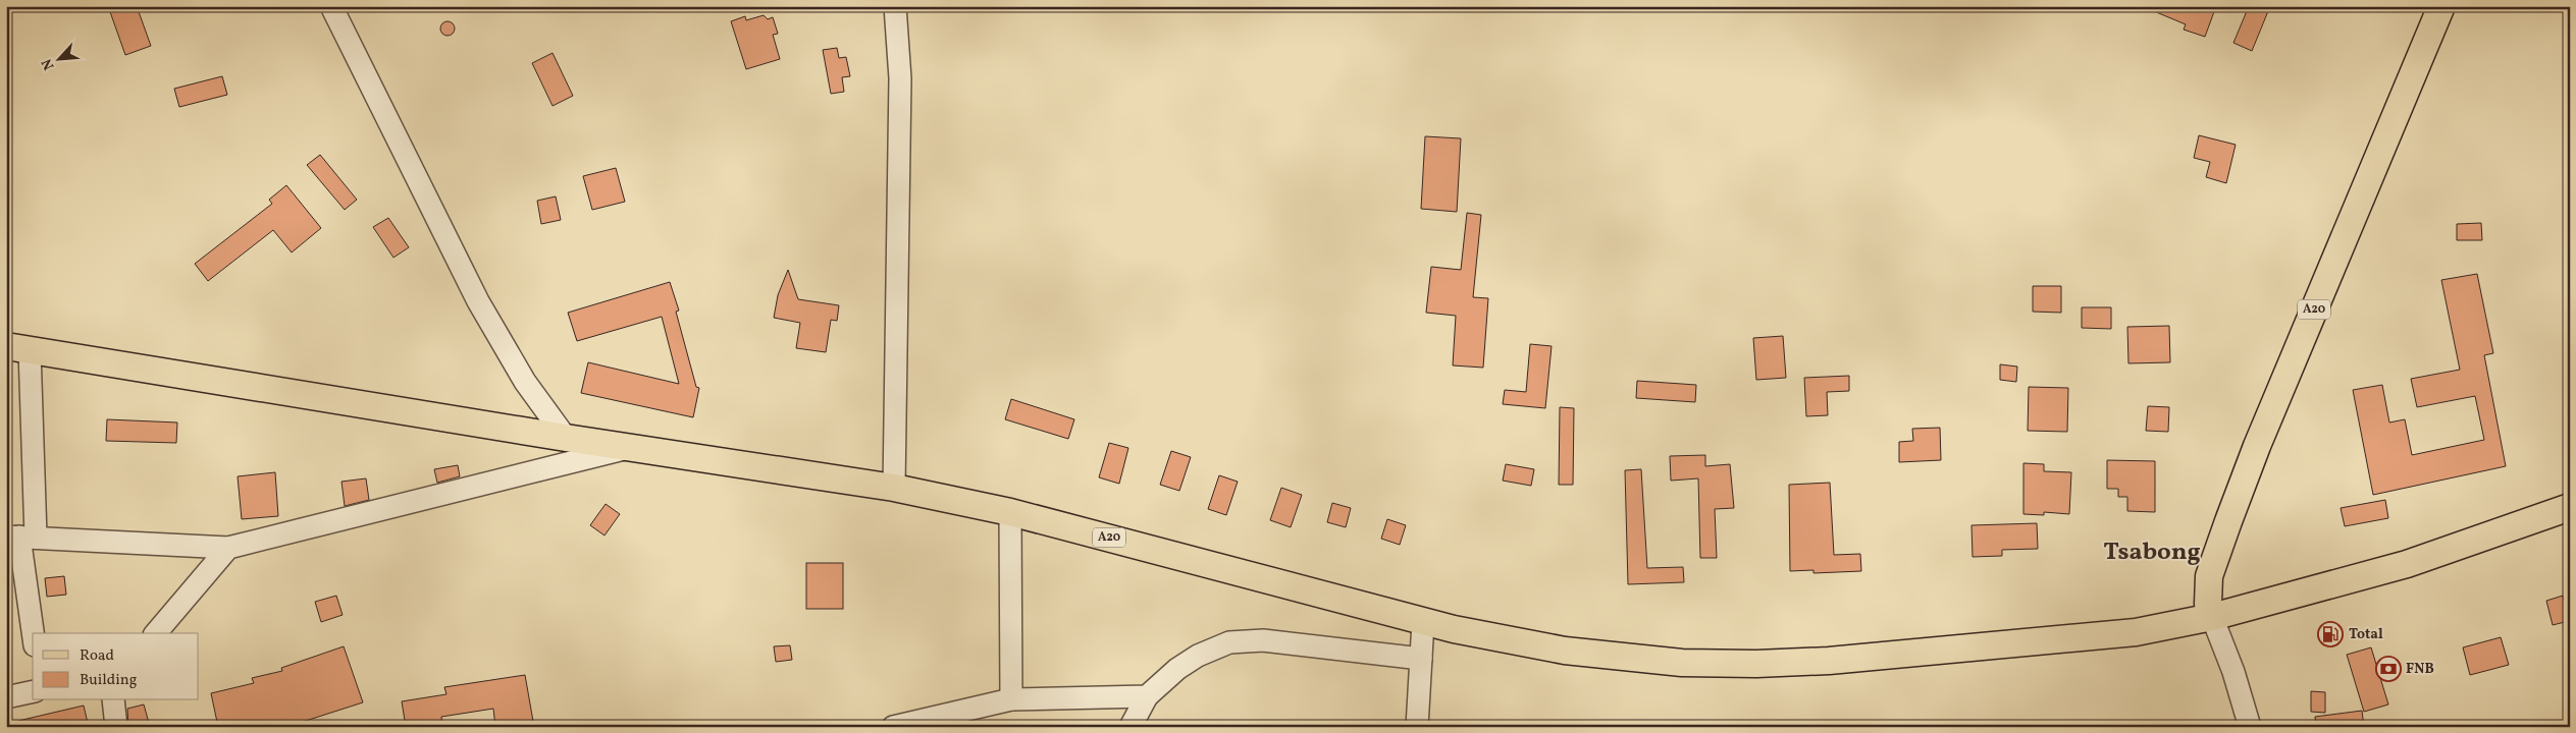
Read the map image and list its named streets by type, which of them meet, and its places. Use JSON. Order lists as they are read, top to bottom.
{
  "streets": {
    "main road": ["A20"]
  },
  "districts": ["Tsabong"],
  "places": {
    "fuel station": ["Total"],
    "bank": ["FNB"]
  },
  "legend": ["Road", "Building"],
  "north": "bottom left"
}
